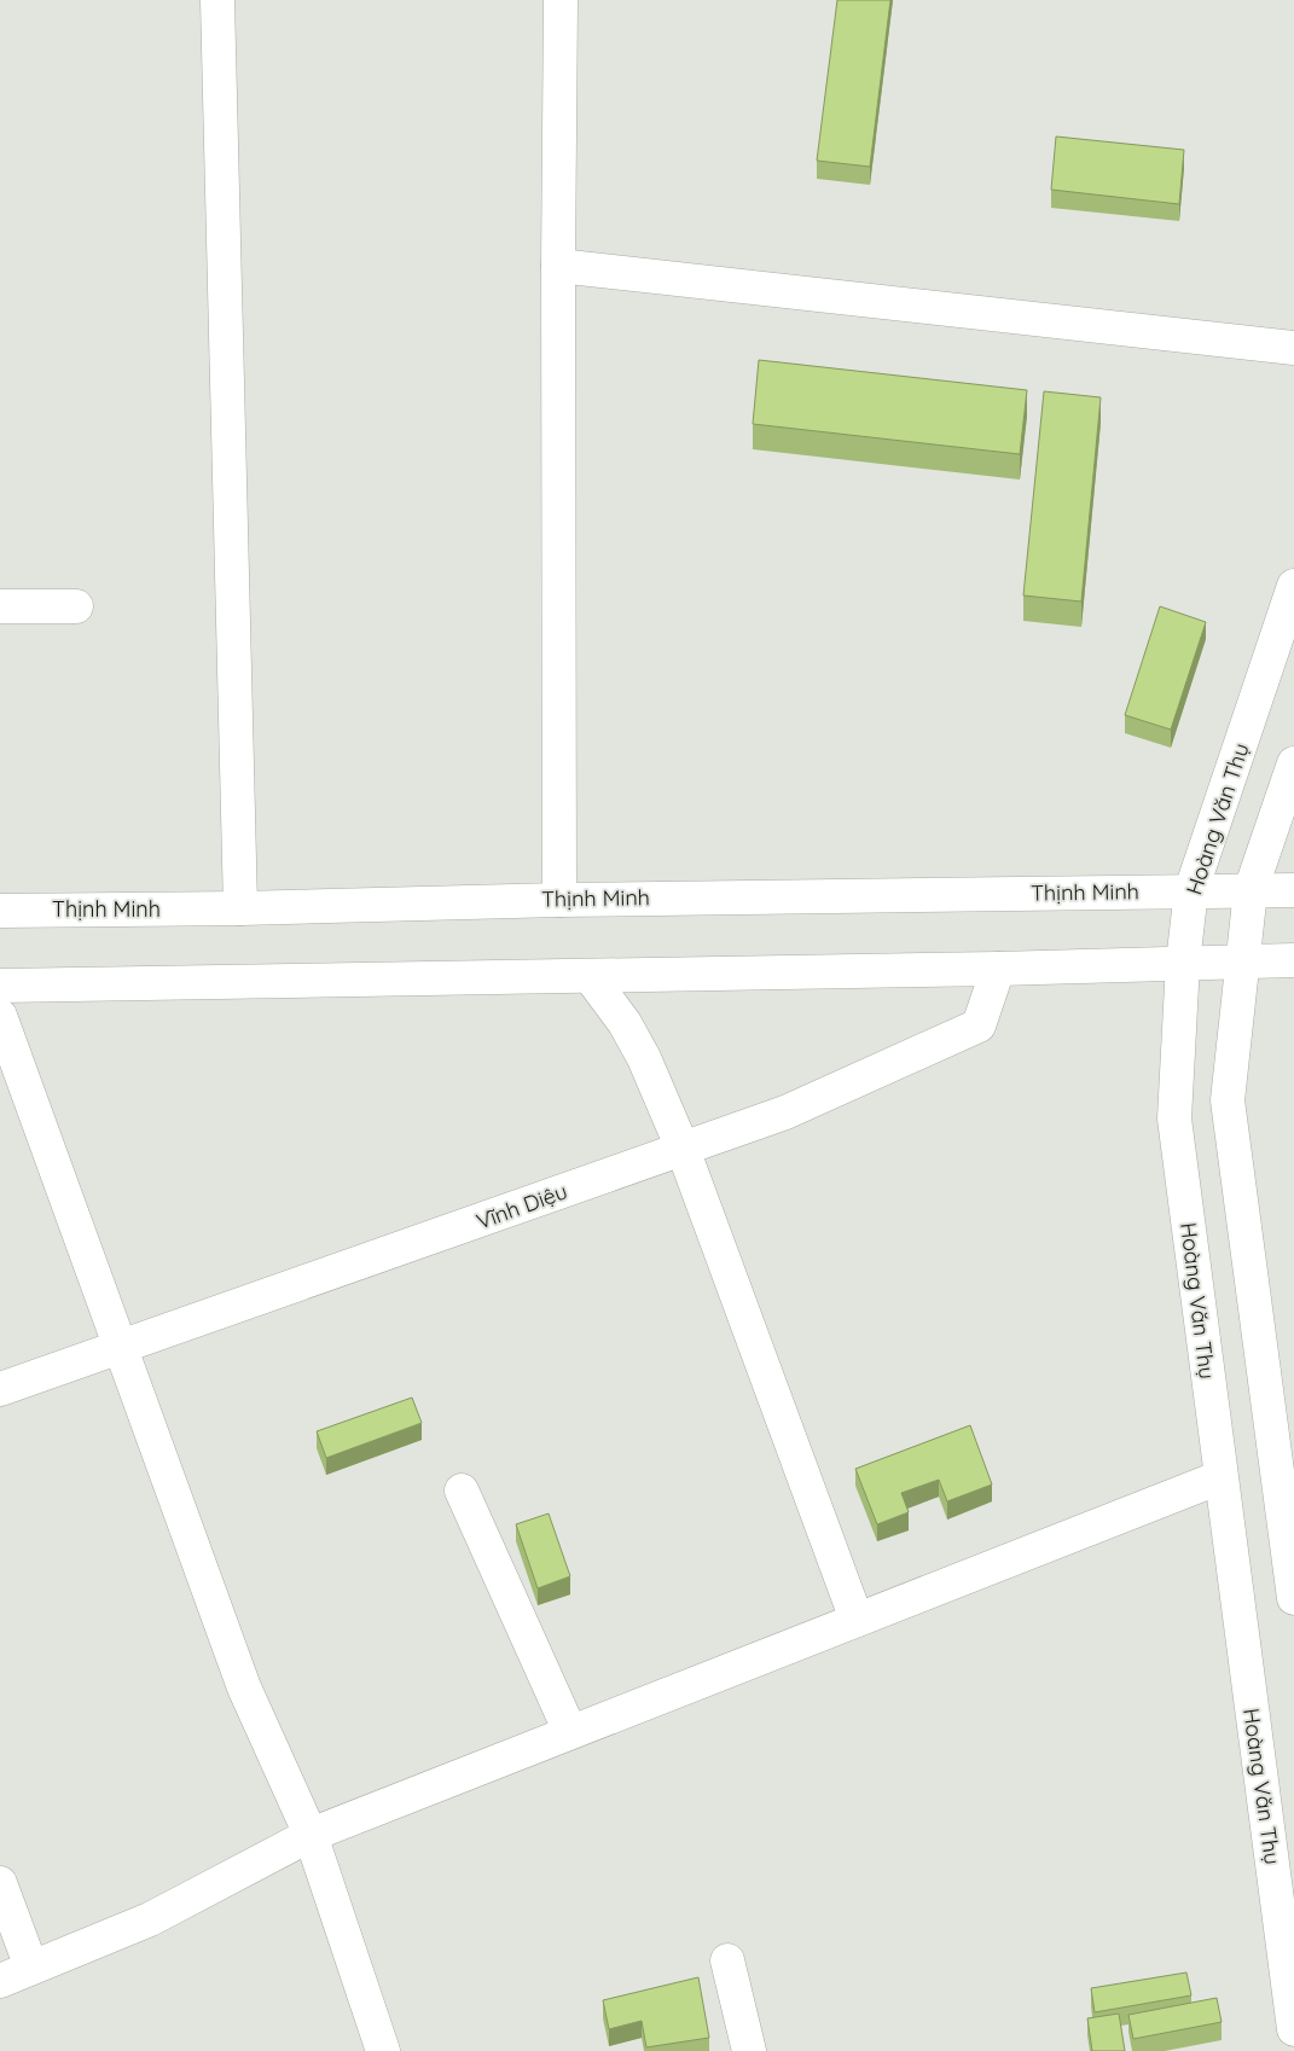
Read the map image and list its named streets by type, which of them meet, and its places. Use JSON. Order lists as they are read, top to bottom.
{
  "streets": {
    "street": ["Hoàng Văn Thụ", "Thịnh Minh", "Vĩnh Diệu"]
  },
  "crossings": [
    ["Hoàng Văn Thụ", "Thịnh Minh"]
  ]
}
